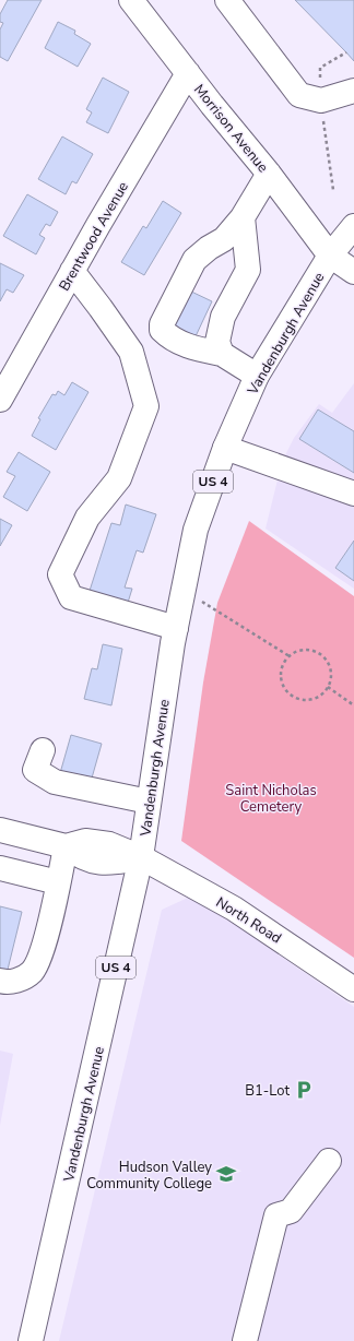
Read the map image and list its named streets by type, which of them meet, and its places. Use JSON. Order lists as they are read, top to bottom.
{
  "streets": {
    "main road": [
      "Morrison Avenue",
      "Brentwood Avenue",
      "Vandenburgh Avenue",
      "US 4",
      "North Road"
    ]
  },
  "crossings": [
    ["Morrison Avenue", "Brentwood Avenue"],
    ["Morrison Avenue", "Vandenburgh Avenue"],
    ["Vandenburgh Avenue", "North Road"]
  ],
  "parks": ["Saint Nicholas Cemetery"],
  "places": {
    "parking": ["B1-Lot"],
    "school or university": ["Hudson Valley Community College"]
  }
}
